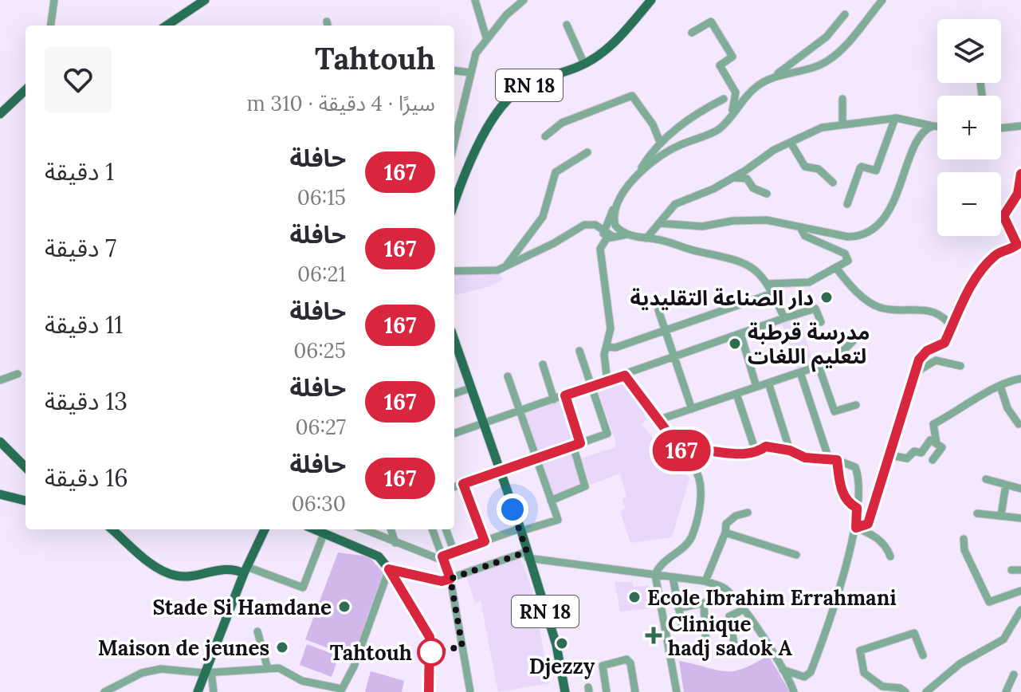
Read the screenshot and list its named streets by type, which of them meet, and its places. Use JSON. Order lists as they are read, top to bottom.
{
  "streets": {
    "main road": ["RN 18"]
  },
  "places": {
    "other": [
      "دار الصناعة التقليدية",
      "مدرسة قرطبة لتعليم اللغات",
      "Ecole Ibrahim Errahmani",
      "Stade Si Hamdane",
      "Djezzy",
      "Maison de jeunes",
      "Tahtouh"
    ],
    "health": ["Clinique hadj sadok A"]
  },
  "lines": ["bus line 167"],
  "page": {
    "on_map": "167",
    "map_buttons": ["+", "−"],
    "heading": ["Tahtouh", "سيرًا · 4 دقيقة · 310 m"],
    "list": [
      {
        "mark": "167",
        "name": "حافلة",
        "note": "06:15",
        "value": "1 دقيقة"
      },
      {
        "mark": "167",
        "name": "حافلة",
        "note": "06:21",
        "value": "7 دقيقة"
      },
      {
        "mark": "167",
        "name": "حافلة",
        "note": "06:25",
        "value": "11 دقيقة"
      },
      {
        "mark": "167",
        "name": "حافلة",
        "note": "06:27",
        "value": "13 دقيقة"
      },
      {
        "mark": "167",
        "name": "حافلة",
        "note": "06:30",
        "value": "16 دقيقة"
      }
    ]
  }
}
